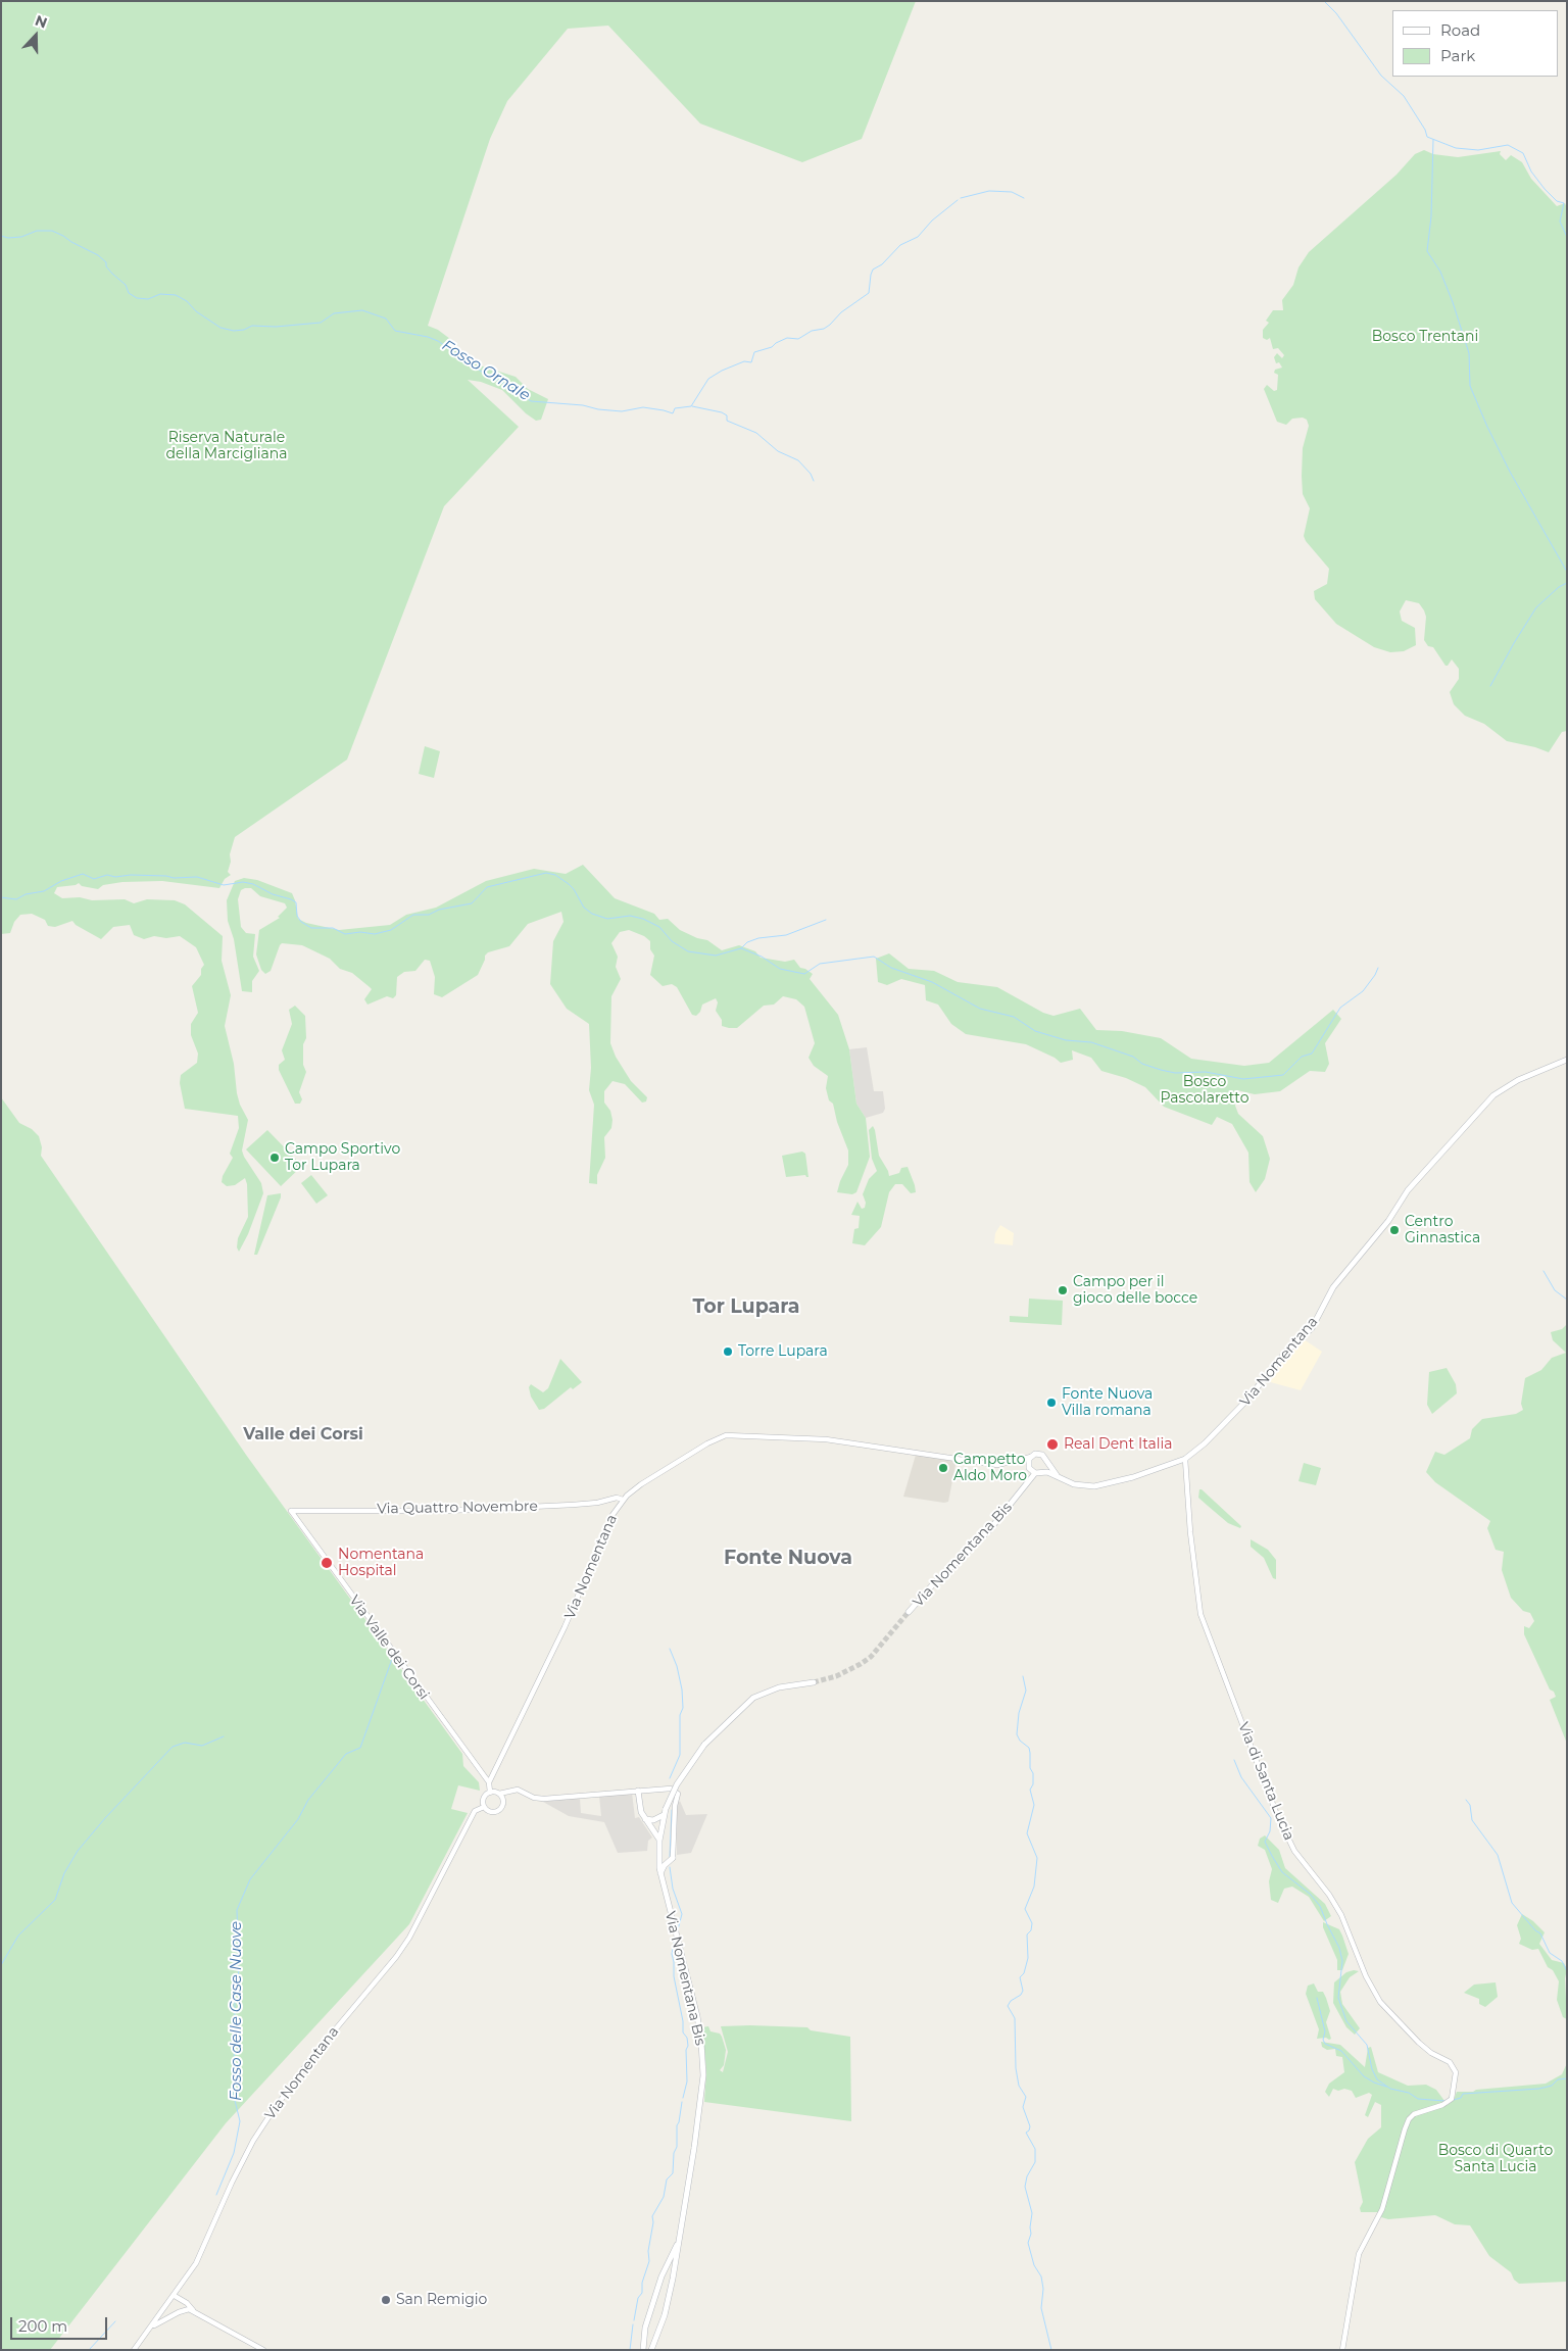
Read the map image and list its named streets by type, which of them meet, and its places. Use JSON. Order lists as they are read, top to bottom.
{
  "streets": {
    "main road": ["Via Nomentana", "Via Nomentana Bis"],
    "street": ["Via Quattro Novembre", "Via Valle dei Corsi", "Via di Santa Lucia"]
  },
  "crossings": [
    ["Via Nomentana", "Via Quattro Novembre"],
    ["Via Nomentana", "Via Nomentana Bis"],
    ["Via Nomentana", "Via Valle dei Corsi"],
    ["Via Nomentana", "Via di Santa Lucia"],
    ["Via Quattro Novembre", "Via Valle dei Corsi"]
  ],
  "districts": ["Tor Lupara", "Valle dei Corsi", "Fonte Nuova"],
  "water": ["Fosso Ornale", "Fosso delle Case Nuove"],
  "parks": [
    "Bosco Trentani",
    "Riserva Naturale della Marcigliana",
    "Bosco Pascolaretto",
    "Bosco di Quarto Santa Lucia"
  ],
  "places": [
    "Campo Sportivo Tor Lupara",
    "Centro Ginnastica",
    "Campo per il gioco delle bocce",
    "Torre Lupara",
    "Fonte Nuova Villa romana",
    "Real Dent Italia",
    "Campetto Aldo Moro",
    "Nomentana Hospital",
    "San Remigio"
  ],
  "legend": ["Road", "Park"],
  "scale_bar": "200 m",
  "north": "top"
}
